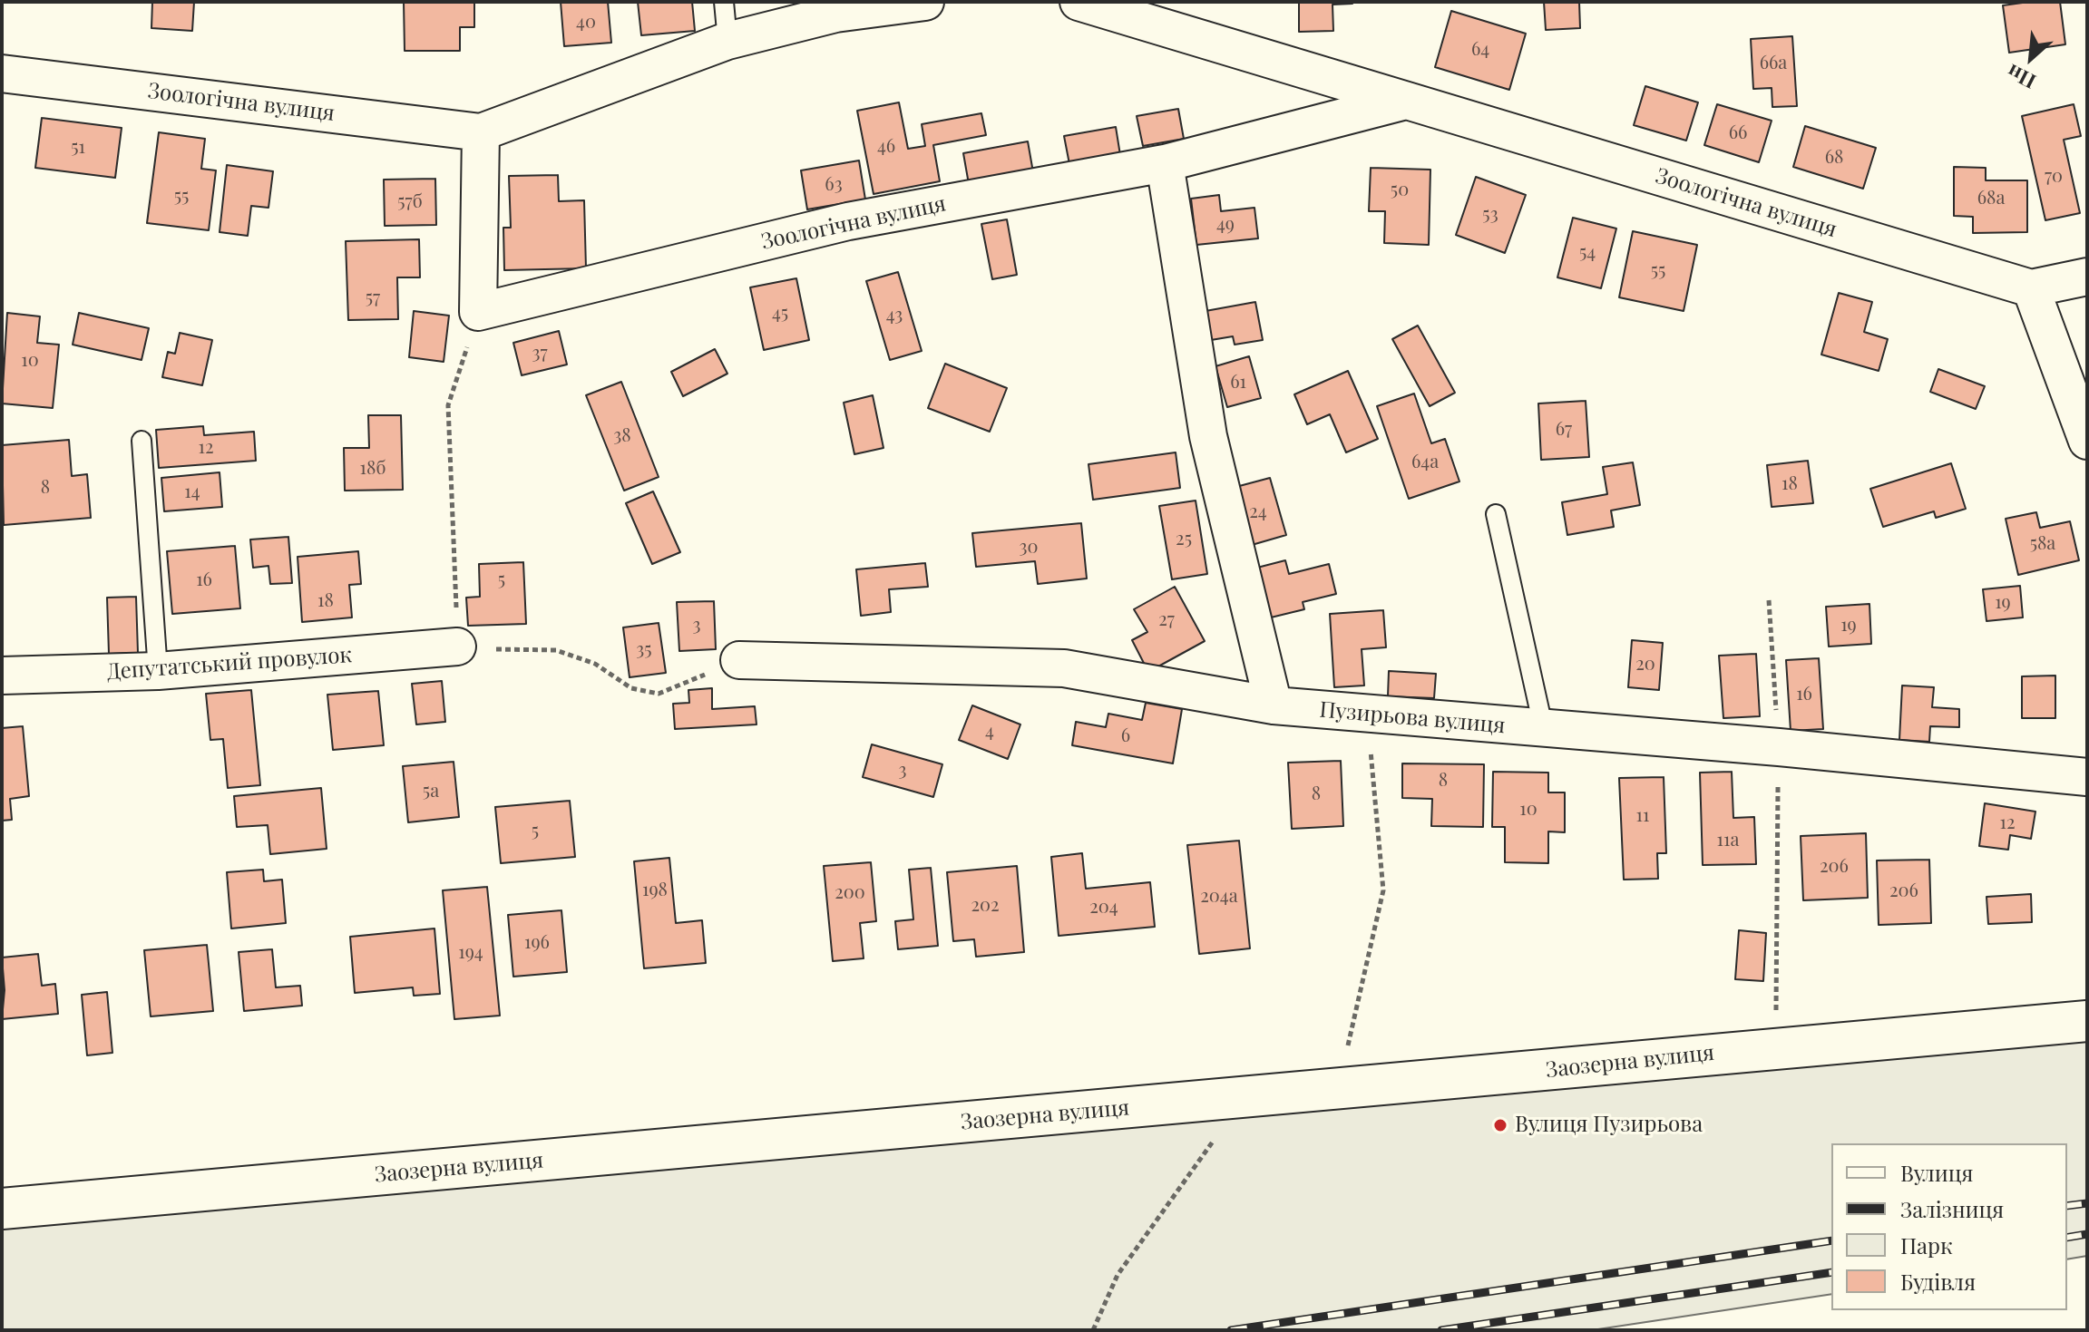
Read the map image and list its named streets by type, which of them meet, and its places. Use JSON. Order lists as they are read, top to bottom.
{
  "streets": {
    "street": [
      "Зоологічна вулиця",
      "Депутатський провулок",
      "Пузирьова вулиця",
      "Заозерна вулиця"
    ]
  },
  "places": ["Вулиця Пузирьова"],
  "house_numbers": [
    "40",
    "64",
    "66а",
    "66",
    "46",
    "51",
    "68",
    "70",
    "63",
    "50",
    "55",
    "68а",
    "57б",
    "53",
    "49",
    "54",
    "55",
    "57",
    "45",
    "43",
    "37",
    "10",
    "61",
    "67",
    "38",
    "12",
    "64а",
    "18б",
    "18",
    "8",
    "14",
    "24",
    "25",
    "58а",
    "30",
    "16",
    "5",
    "18",
    "19",
    "27",
    "3",
    "19",
    "35",
    "20",
    "16",
    "4",
    "6",
    "3",
    "8",
    "5а",
    "8",
    "10",
    "11",
    "12",
    "5",
    "11а",
    "206",
    "198",
    "206",
    "200",
    "204а",
    "202",
    "204",
    "196",
    "194"
  ],
  "legend": [
    "Вулиця",
    "Залізниця",
    "Парк",
    "Будівля"
  ],
  "north": "bottom left"
}
